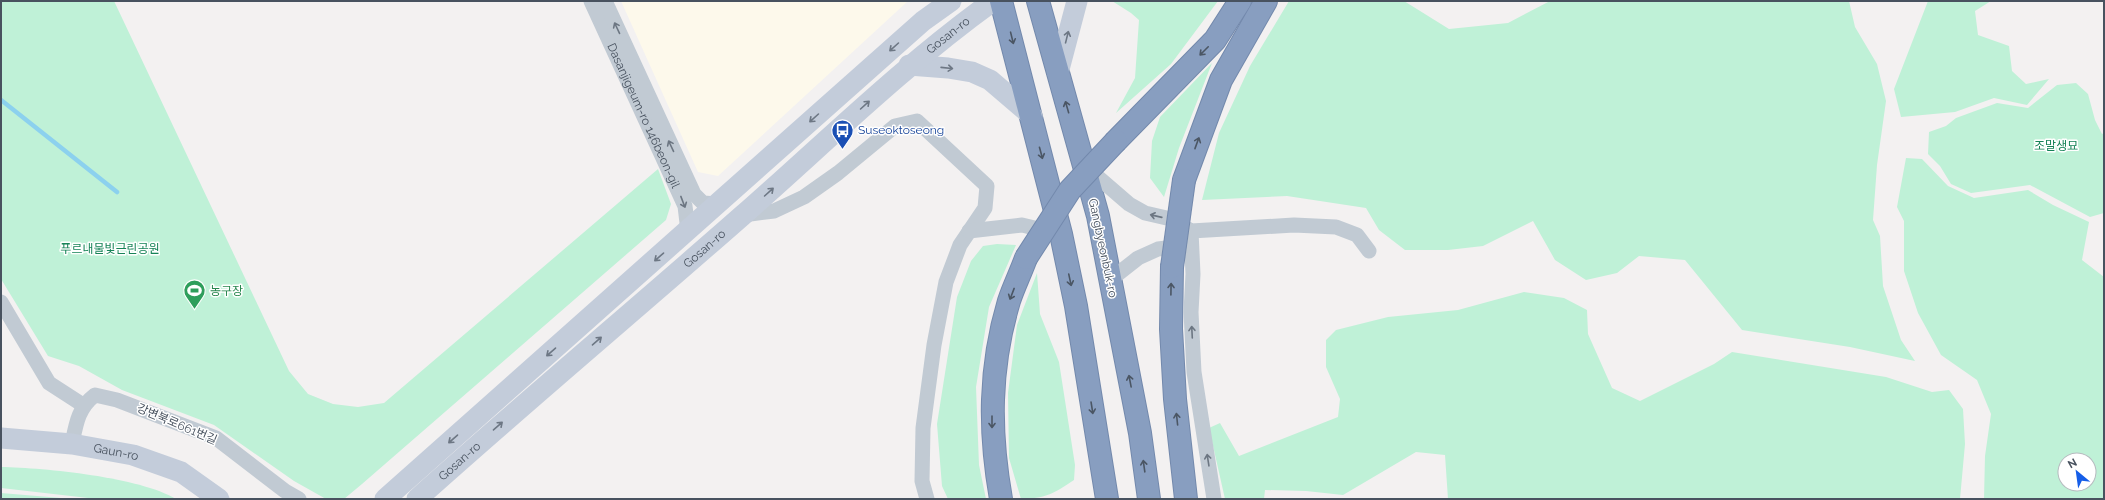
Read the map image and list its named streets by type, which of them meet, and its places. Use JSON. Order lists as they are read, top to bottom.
{
  "streets": {
    "highway": ["Gangbyeonbuk-ro"],
    "street": [
      "Gosan-ro",
      "Dasanjigeum-ro 146beon-gil",
      "강변북로661번길",
      "Gaun-ro"
    ]
  },
  "crossings": [
    ["Gosan-ro", "Dasanjigeum-ro 146beon-gil"]
  ],
  "parks": ["조말생묘", "푸르내물빛근린공원"],
  "places": {
    "bus stop": ["Suseoktoseong"],
    "sports": ["농구장"]
  },
  "north": "top left"
}
